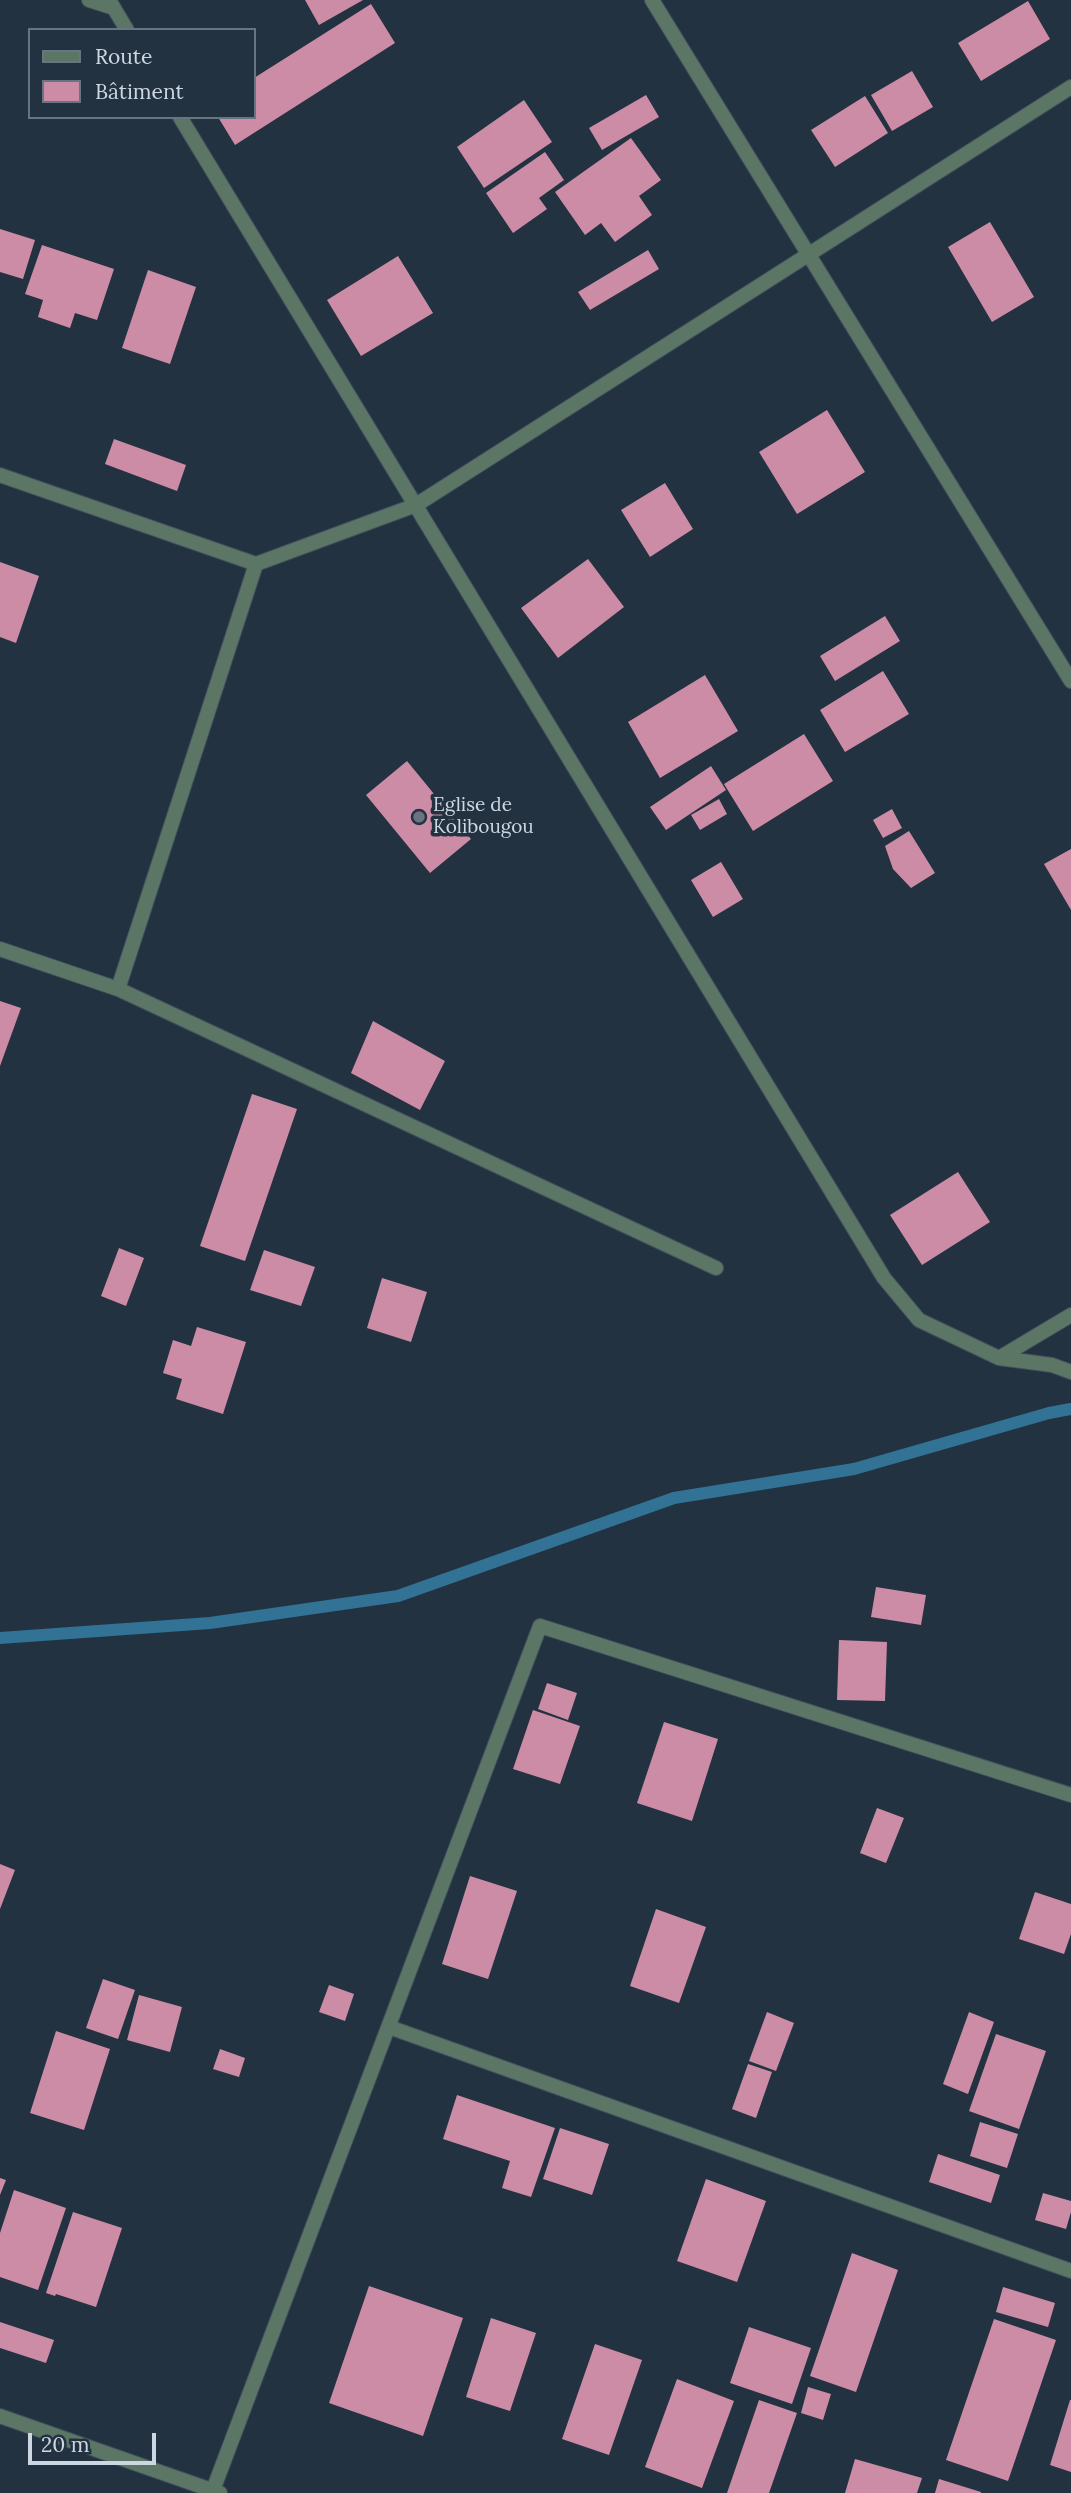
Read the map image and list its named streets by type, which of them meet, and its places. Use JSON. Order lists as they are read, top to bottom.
{
  "places": ["Eglise de Kolibougou"],
  "legend": ["Route", "Bâtiment"],
  "scale_bar": "20 m"
}
